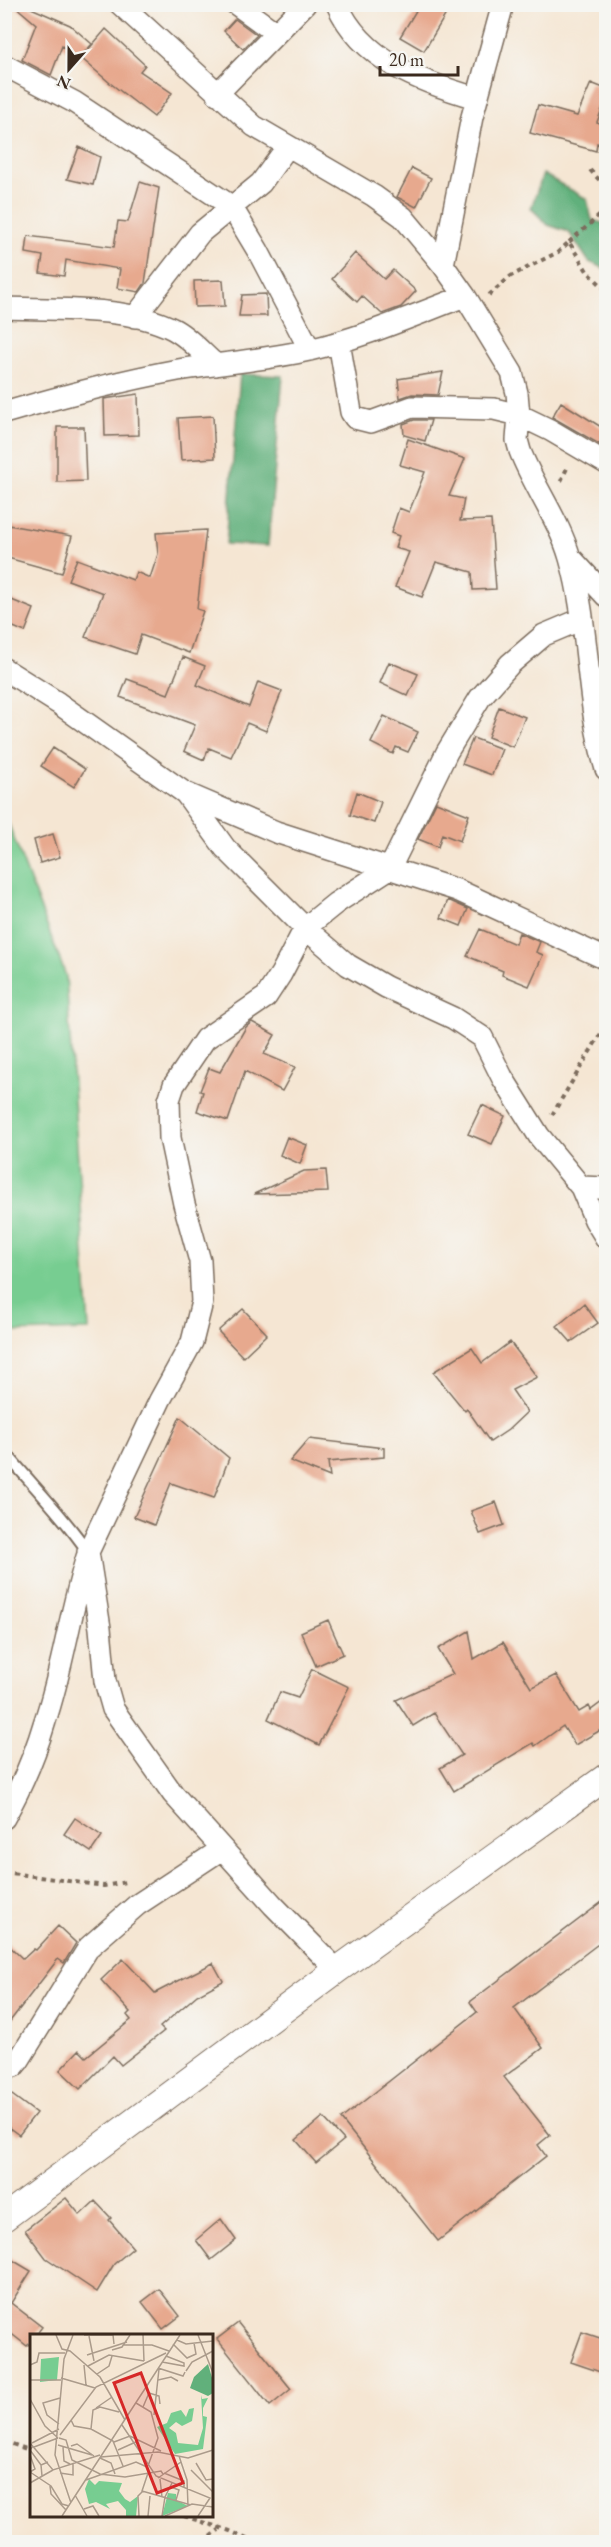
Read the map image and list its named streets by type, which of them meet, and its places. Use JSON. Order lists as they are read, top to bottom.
{
  "scale_bar": "20 m",
  "north": "bottom"
}
